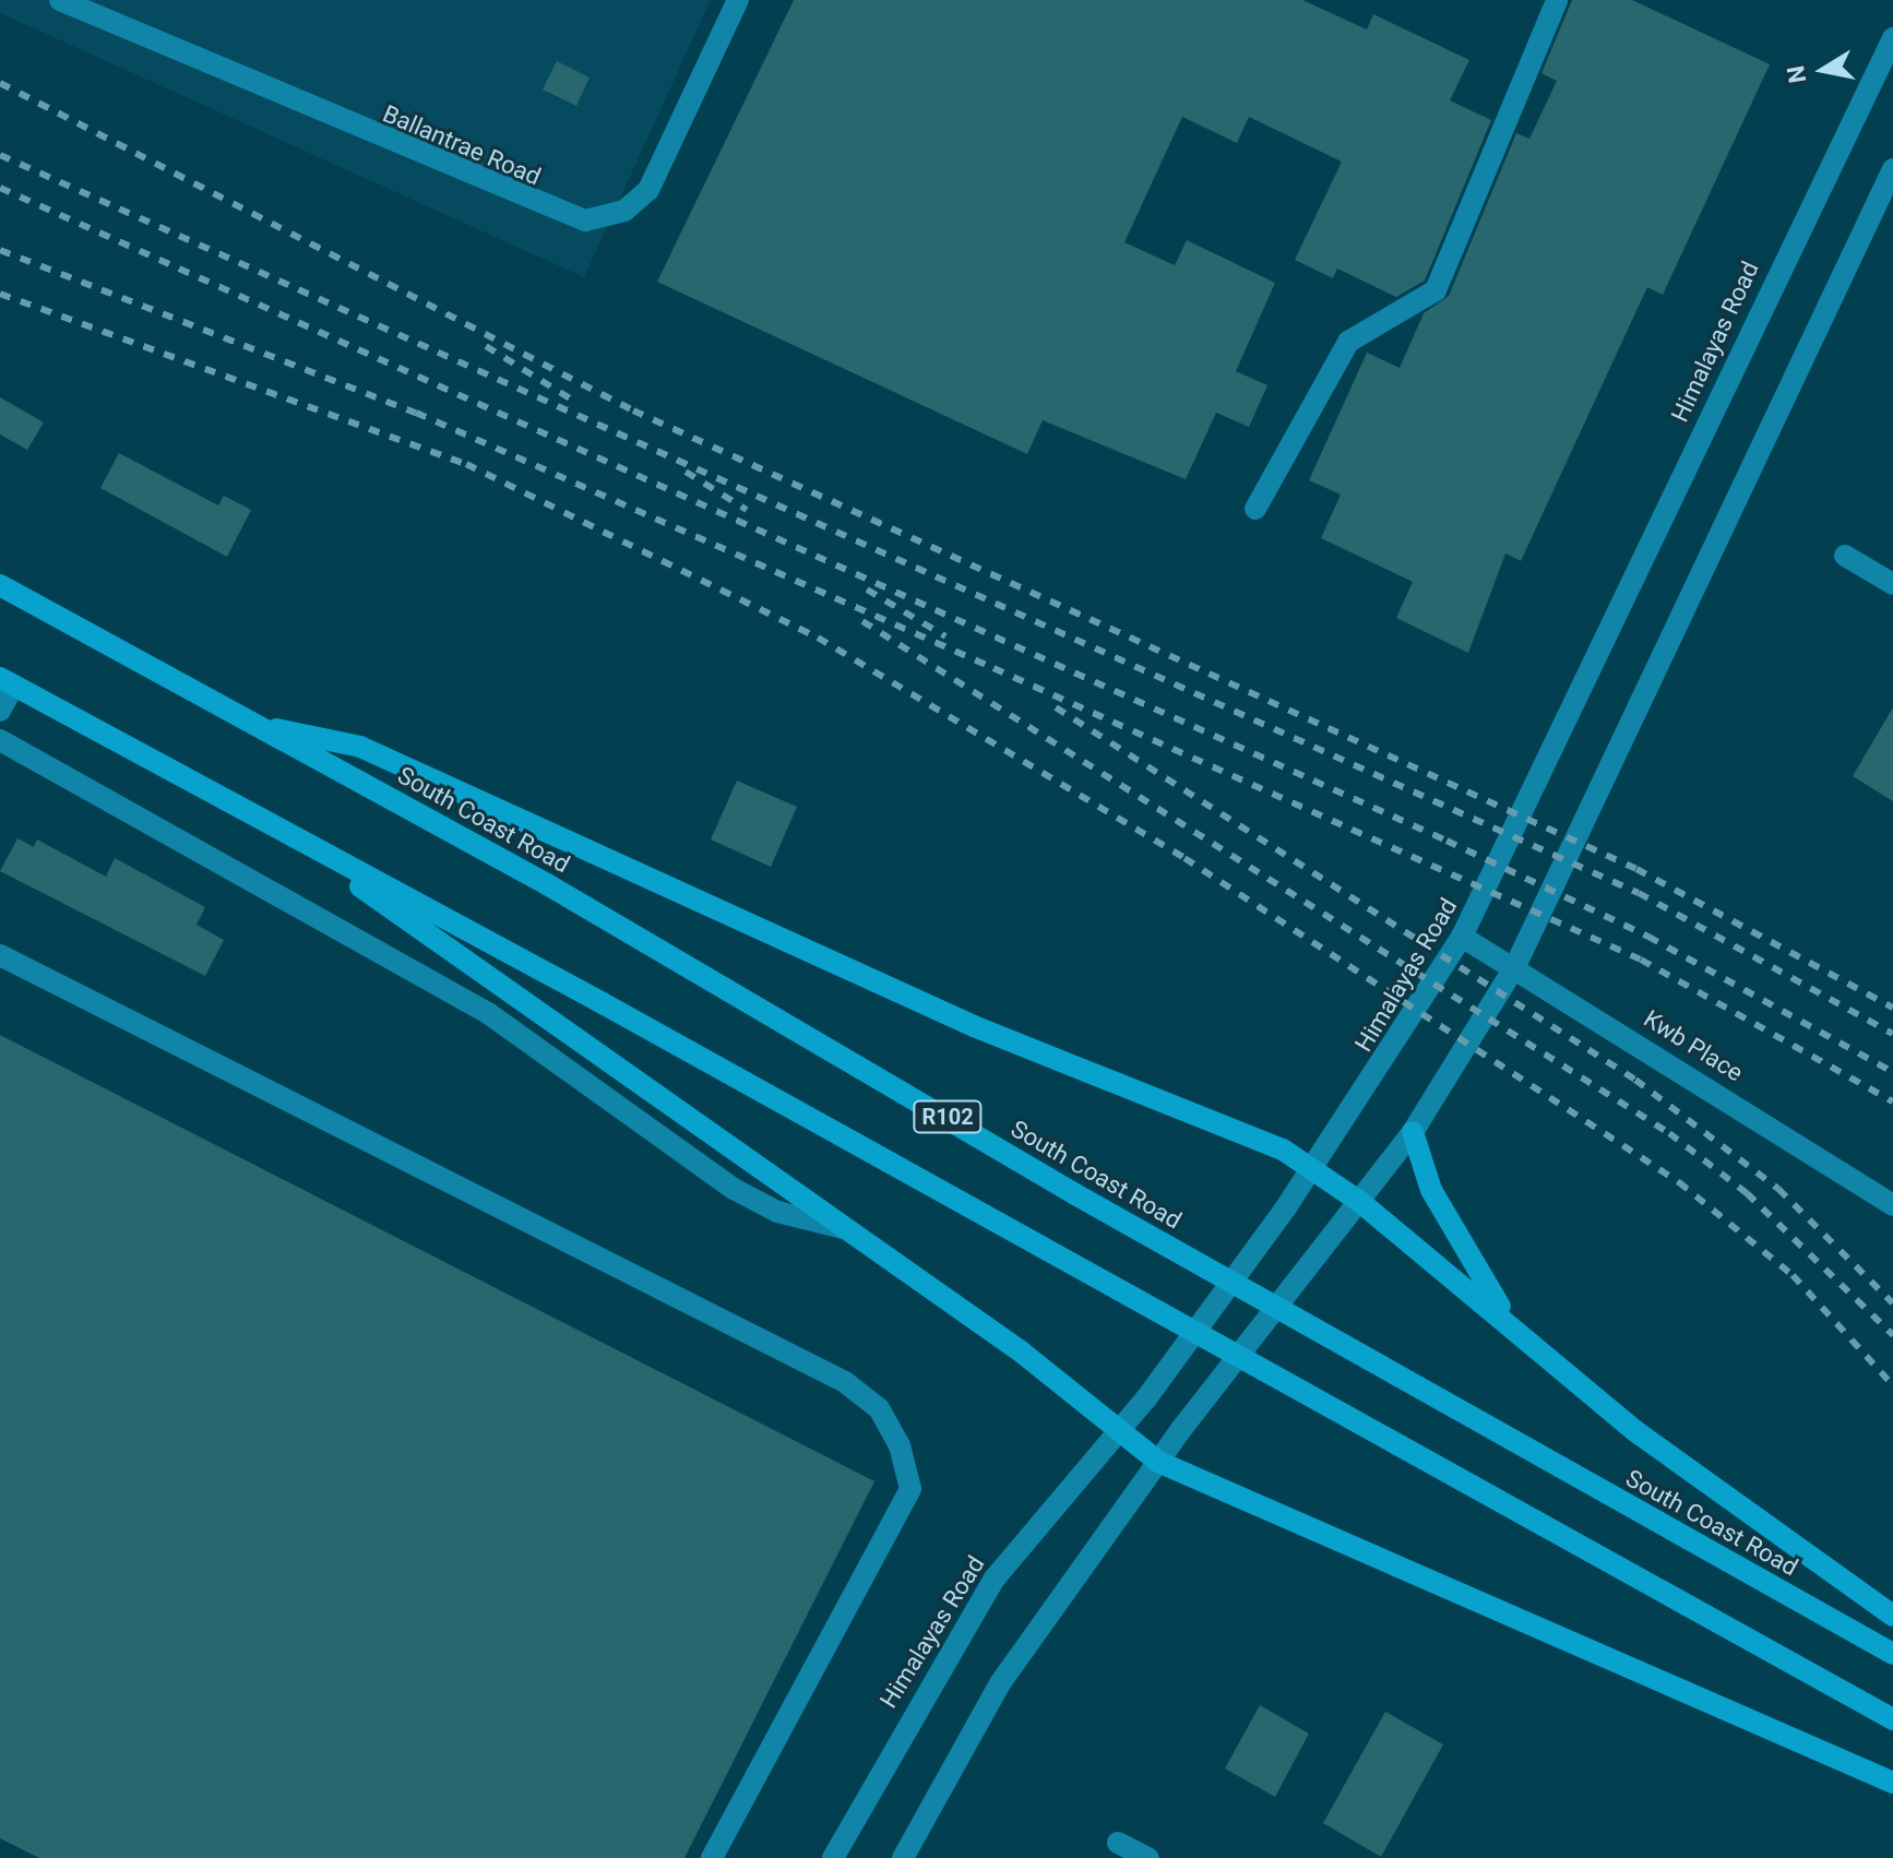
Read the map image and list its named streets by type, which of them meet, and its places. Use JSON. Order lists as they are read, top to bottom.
{
  "streets": {
    "main road": ["South Coast Road", "R102"],
    "street": ["Ballantrae Road", "Himalayas Road", "Kwb Place"]
  },
  "crossings": [
    ["Himalayas Road", "Kwb Place"]
  ],
  "north": "left"
}
